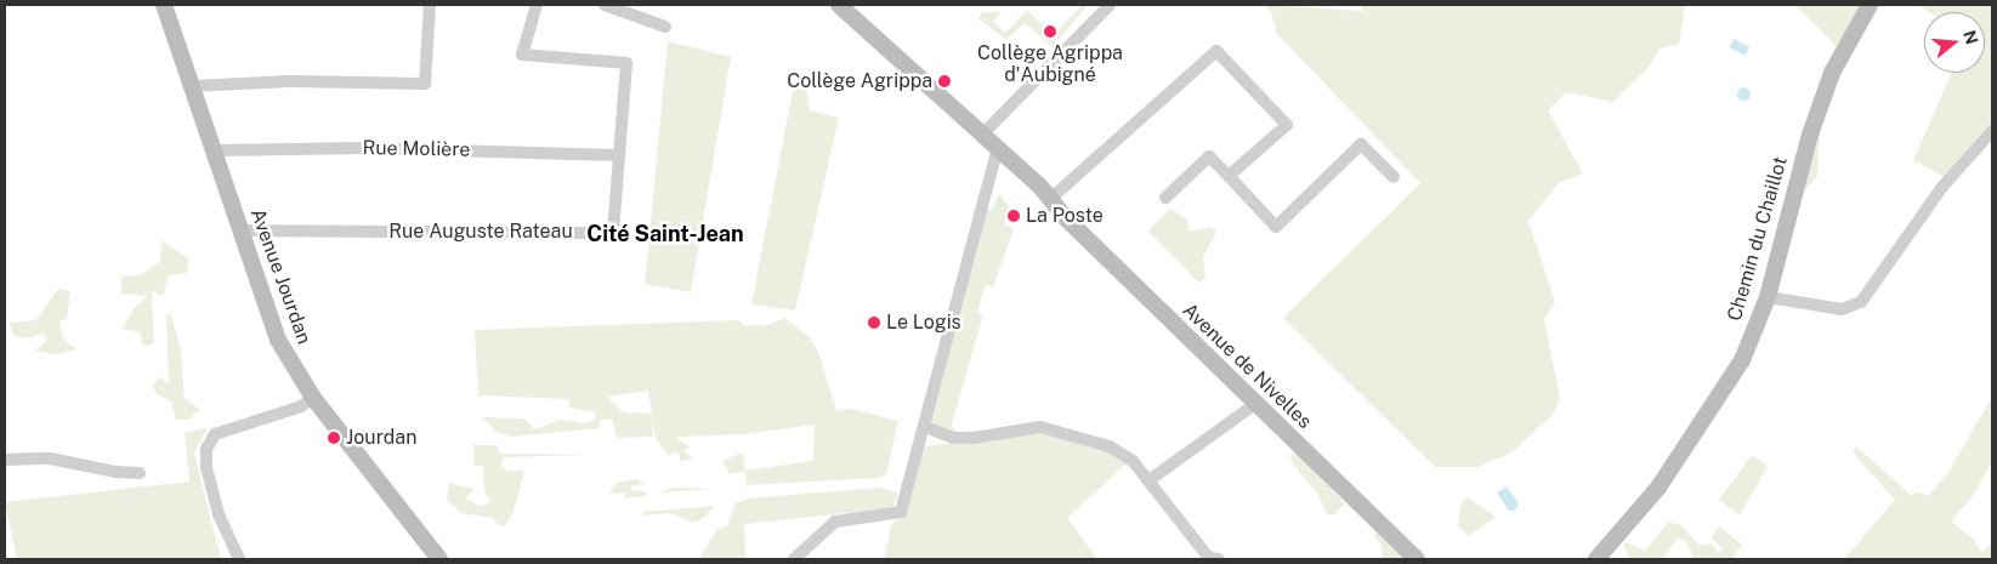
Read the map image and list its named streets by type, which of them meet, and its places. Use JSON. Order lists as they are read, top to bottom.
{
  "streets": {
    "main road": ["Chemin du Chaillot", "Avenue Jourdan", "Avenue de Nivelles"],
    "street": ["Rue Molière", "Rue Auguste Rateau"]
  },
  "crossings": [
    ["Rue Molière", "Rue Auguste Rateau"],
    ["Rue Molière", "Avenue Jourdan"],
    ["Rue Auguste Rateau", "Avenue Jourdan"]
  ],
  "districts": ["Cité Saint-Jean"],
  "places": [
    "Collège Agrippa d'Aubigné",
    "Collège Agrippa",
    "La Poste",
    "Le Logis",
    "Jourdan"
  ],
  "north": "right"
}
